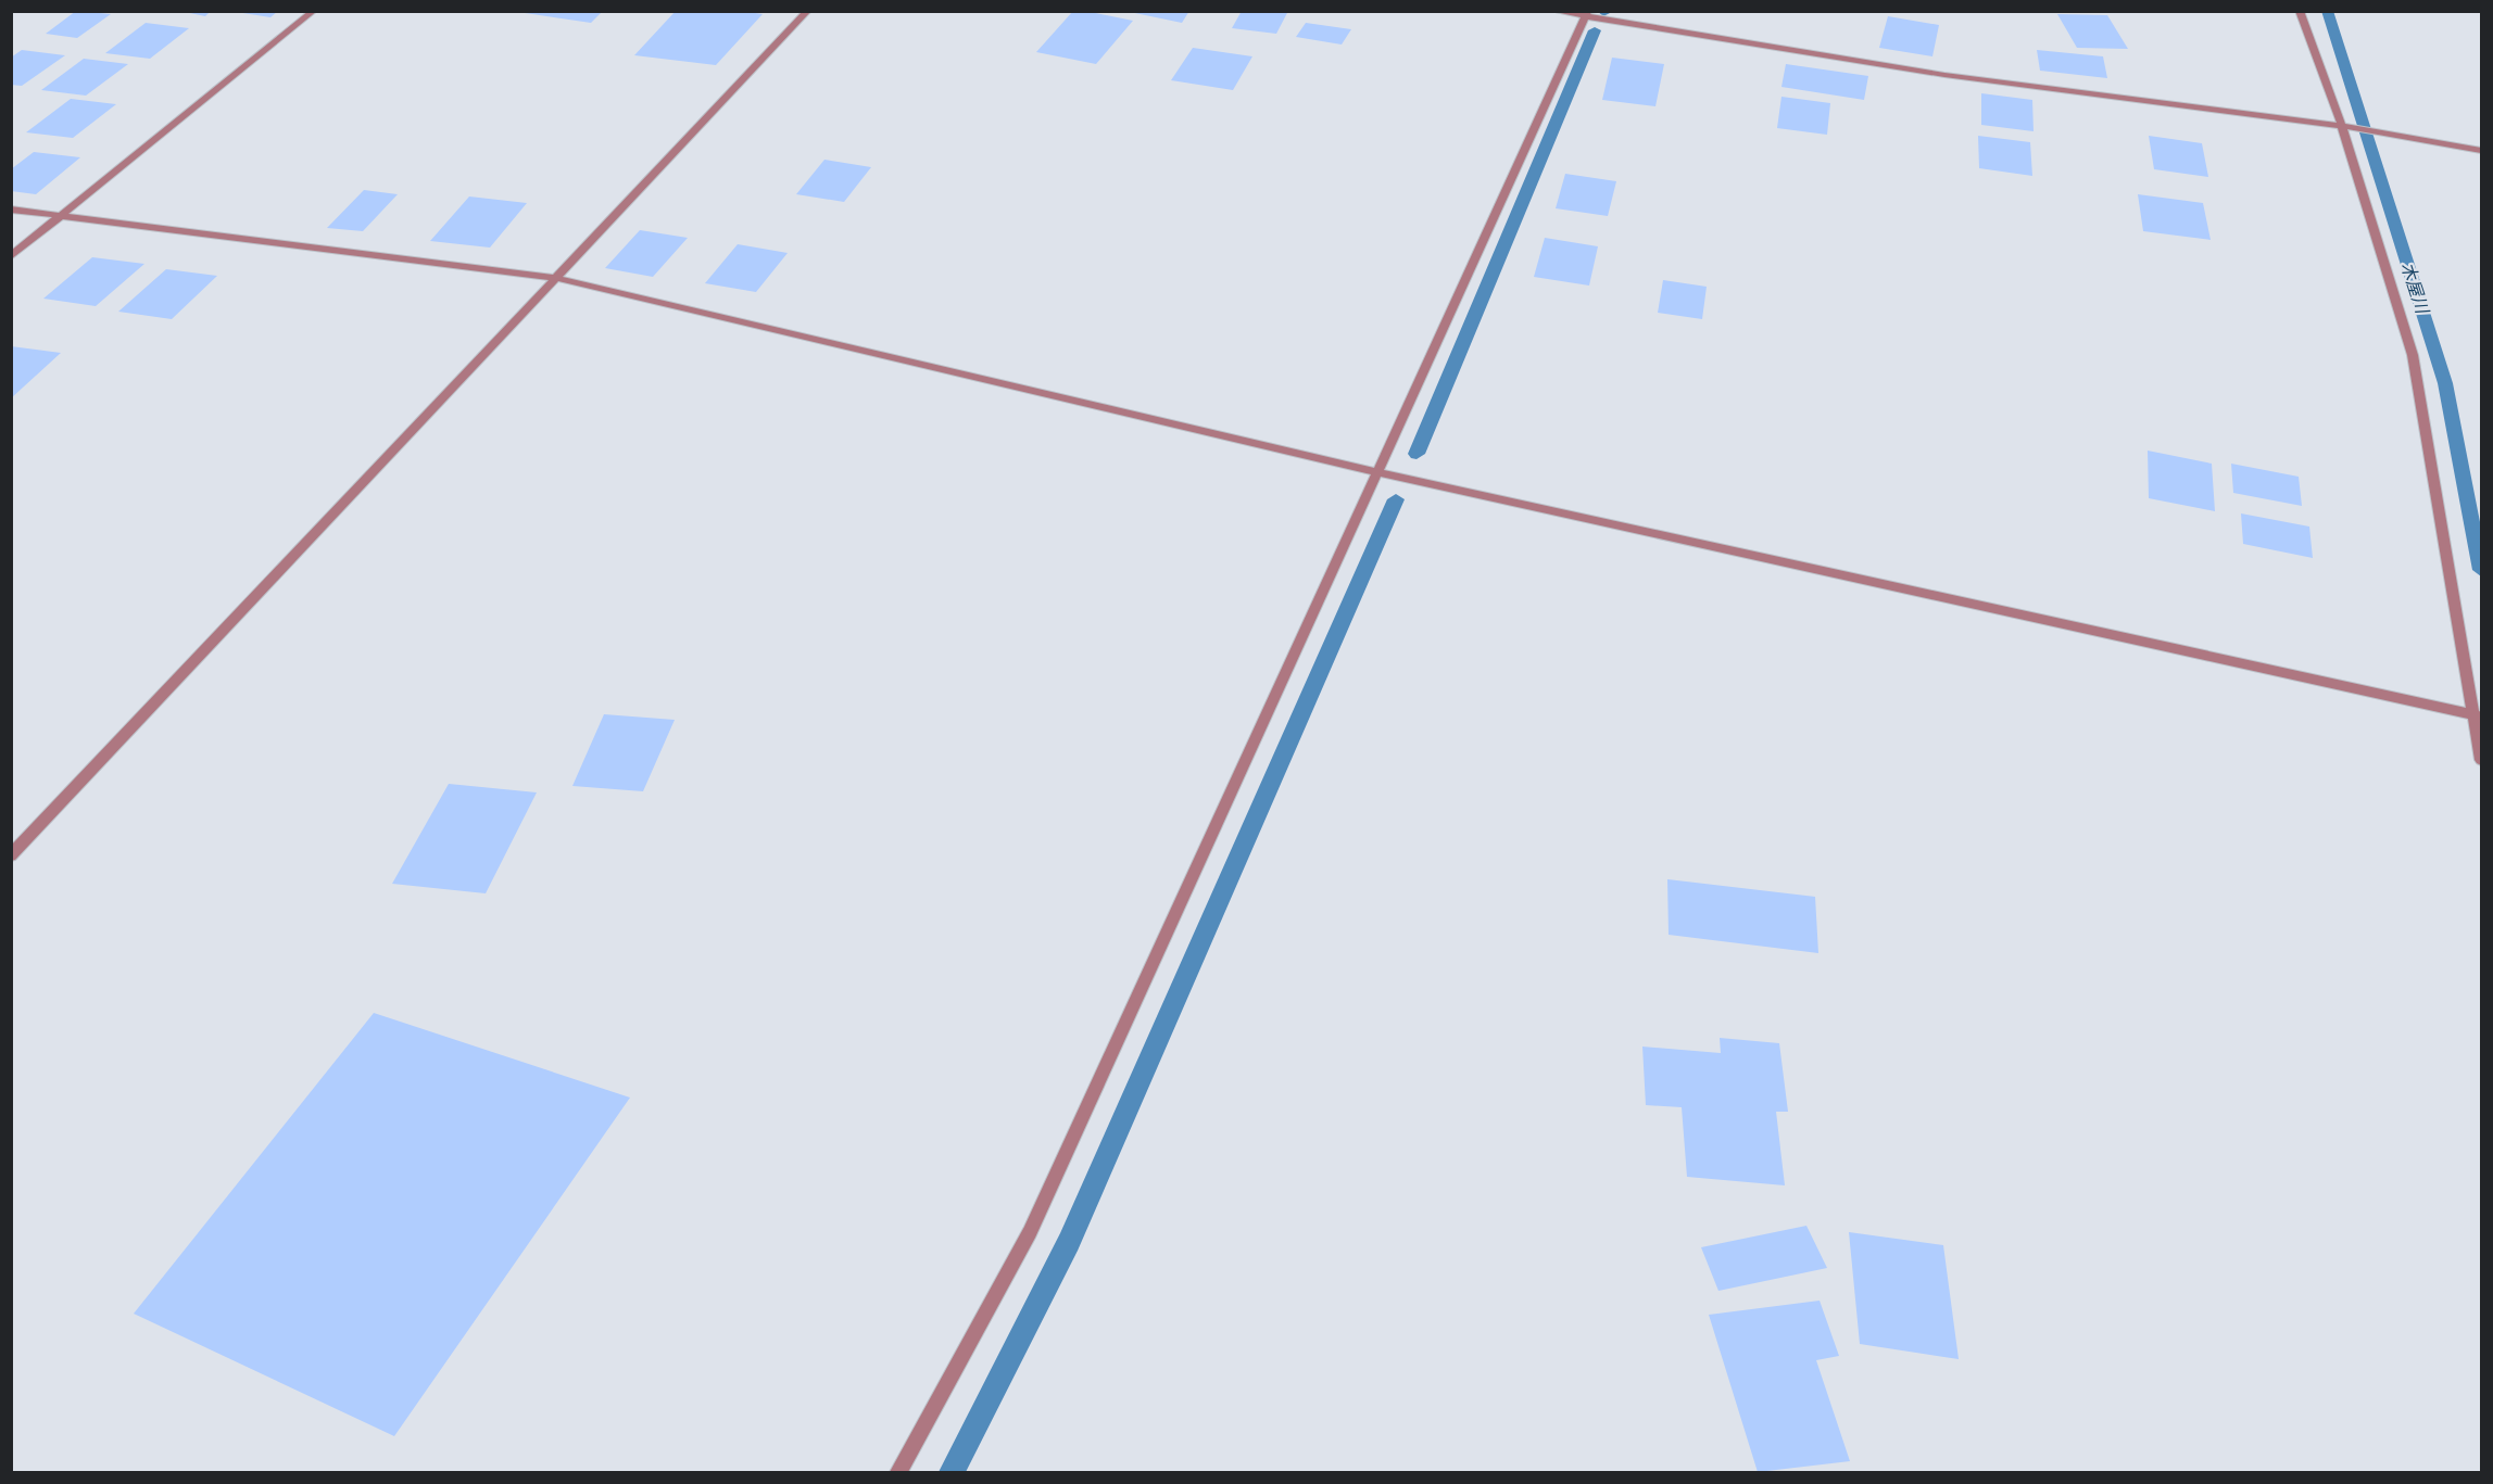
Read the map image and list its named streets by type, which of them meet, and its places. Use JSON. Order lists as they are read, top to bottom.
{
  "water": ["木屋川"]
}
